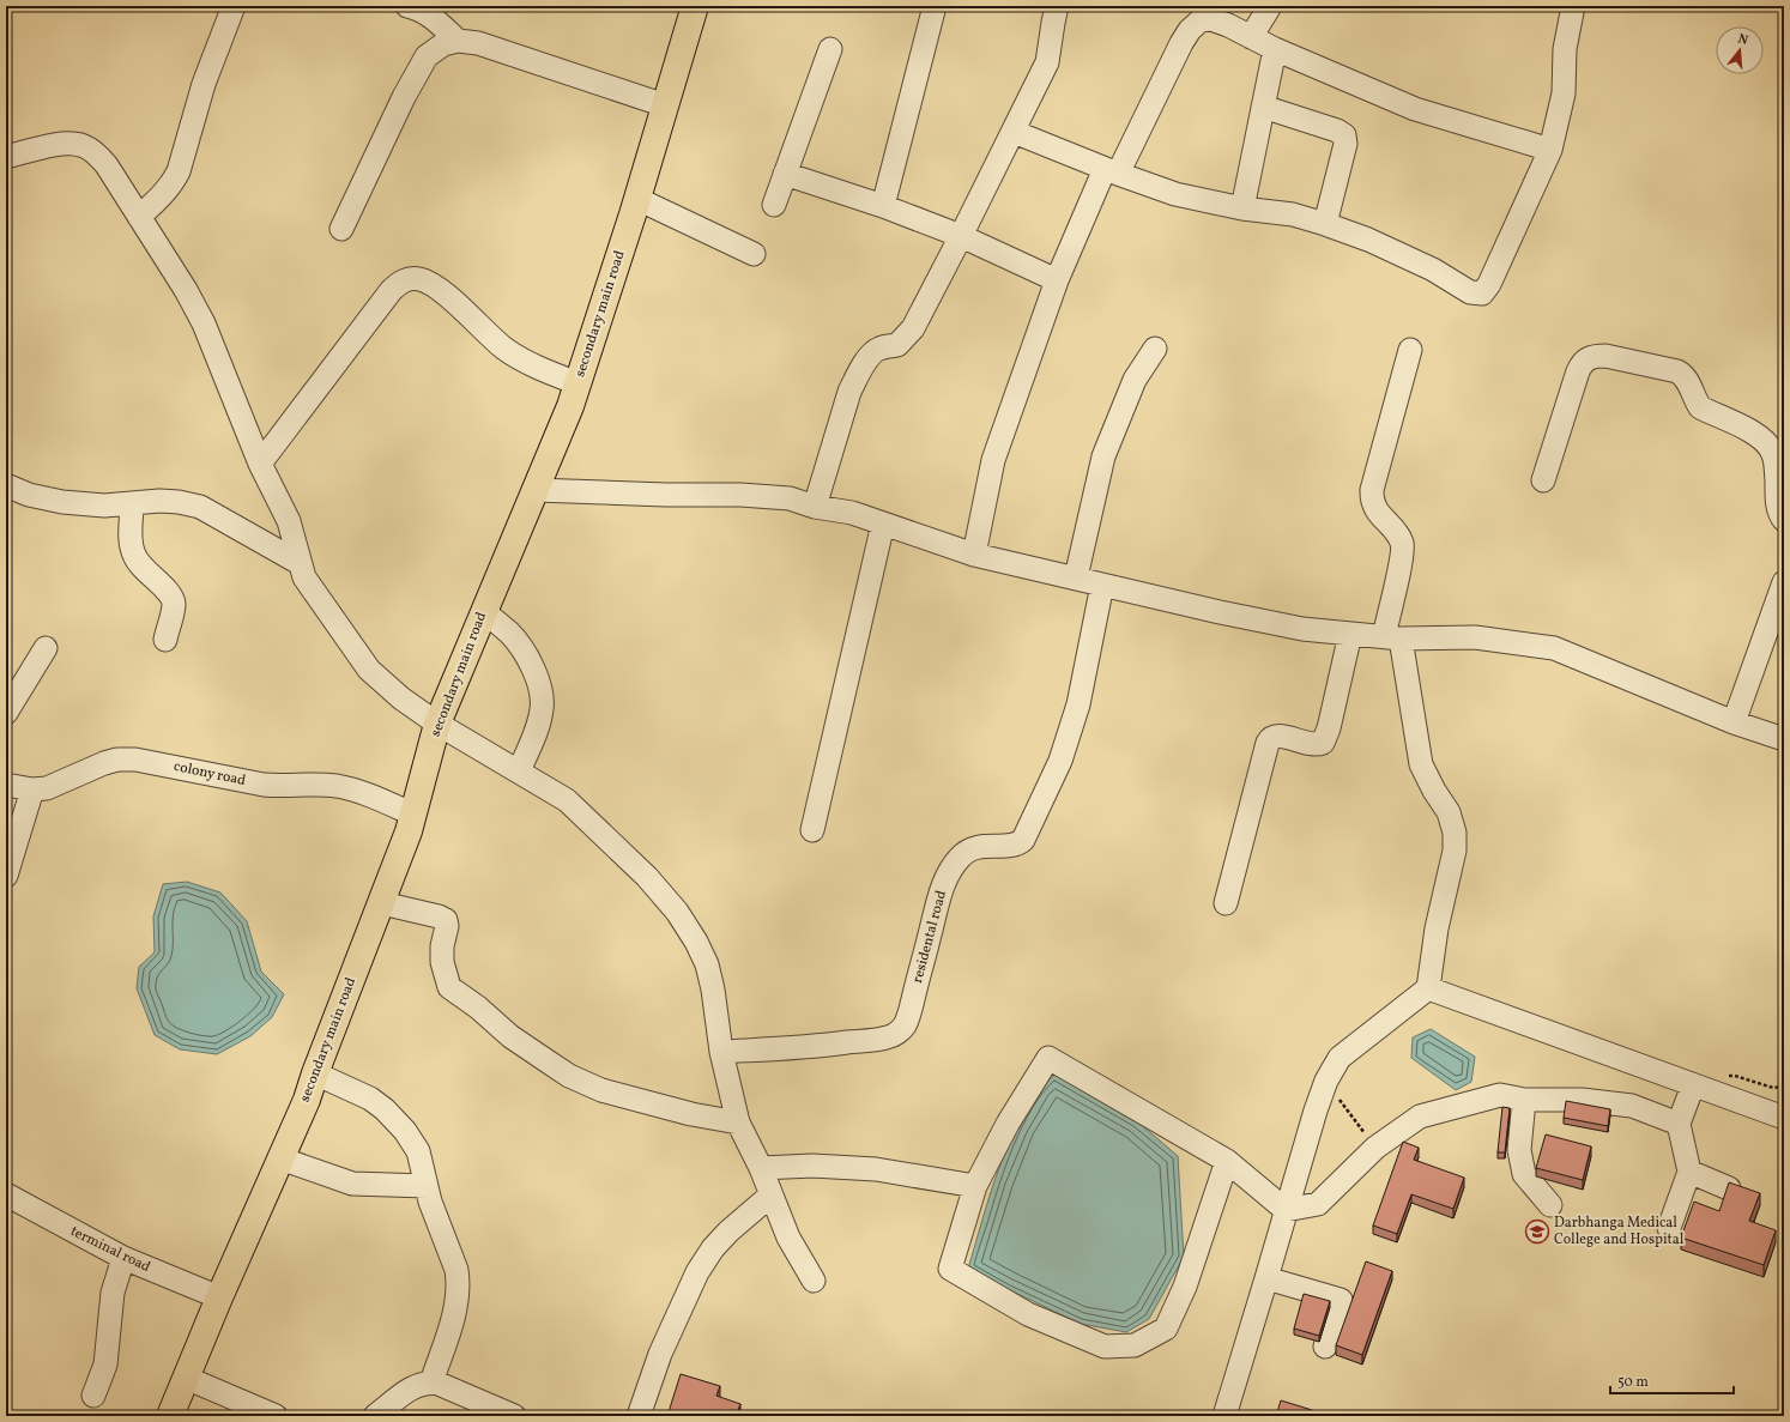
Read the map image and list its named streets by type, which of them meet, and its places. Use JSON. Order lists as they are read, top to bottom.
{
  "streets": {
    "main road": ["secondary main road"],
    "street": ["colony road", "residental road", "terminal road"]
  },
  "crossings": [
    ["secondary main road", "colony road"],
    ["secondary main road", "terminal road"]
  ],
  "places": {
    "school or university": ["Darbhanga Medical College and Hospital"]
  },
  "scale_bar": "50 m",
  "north": "top"
}
